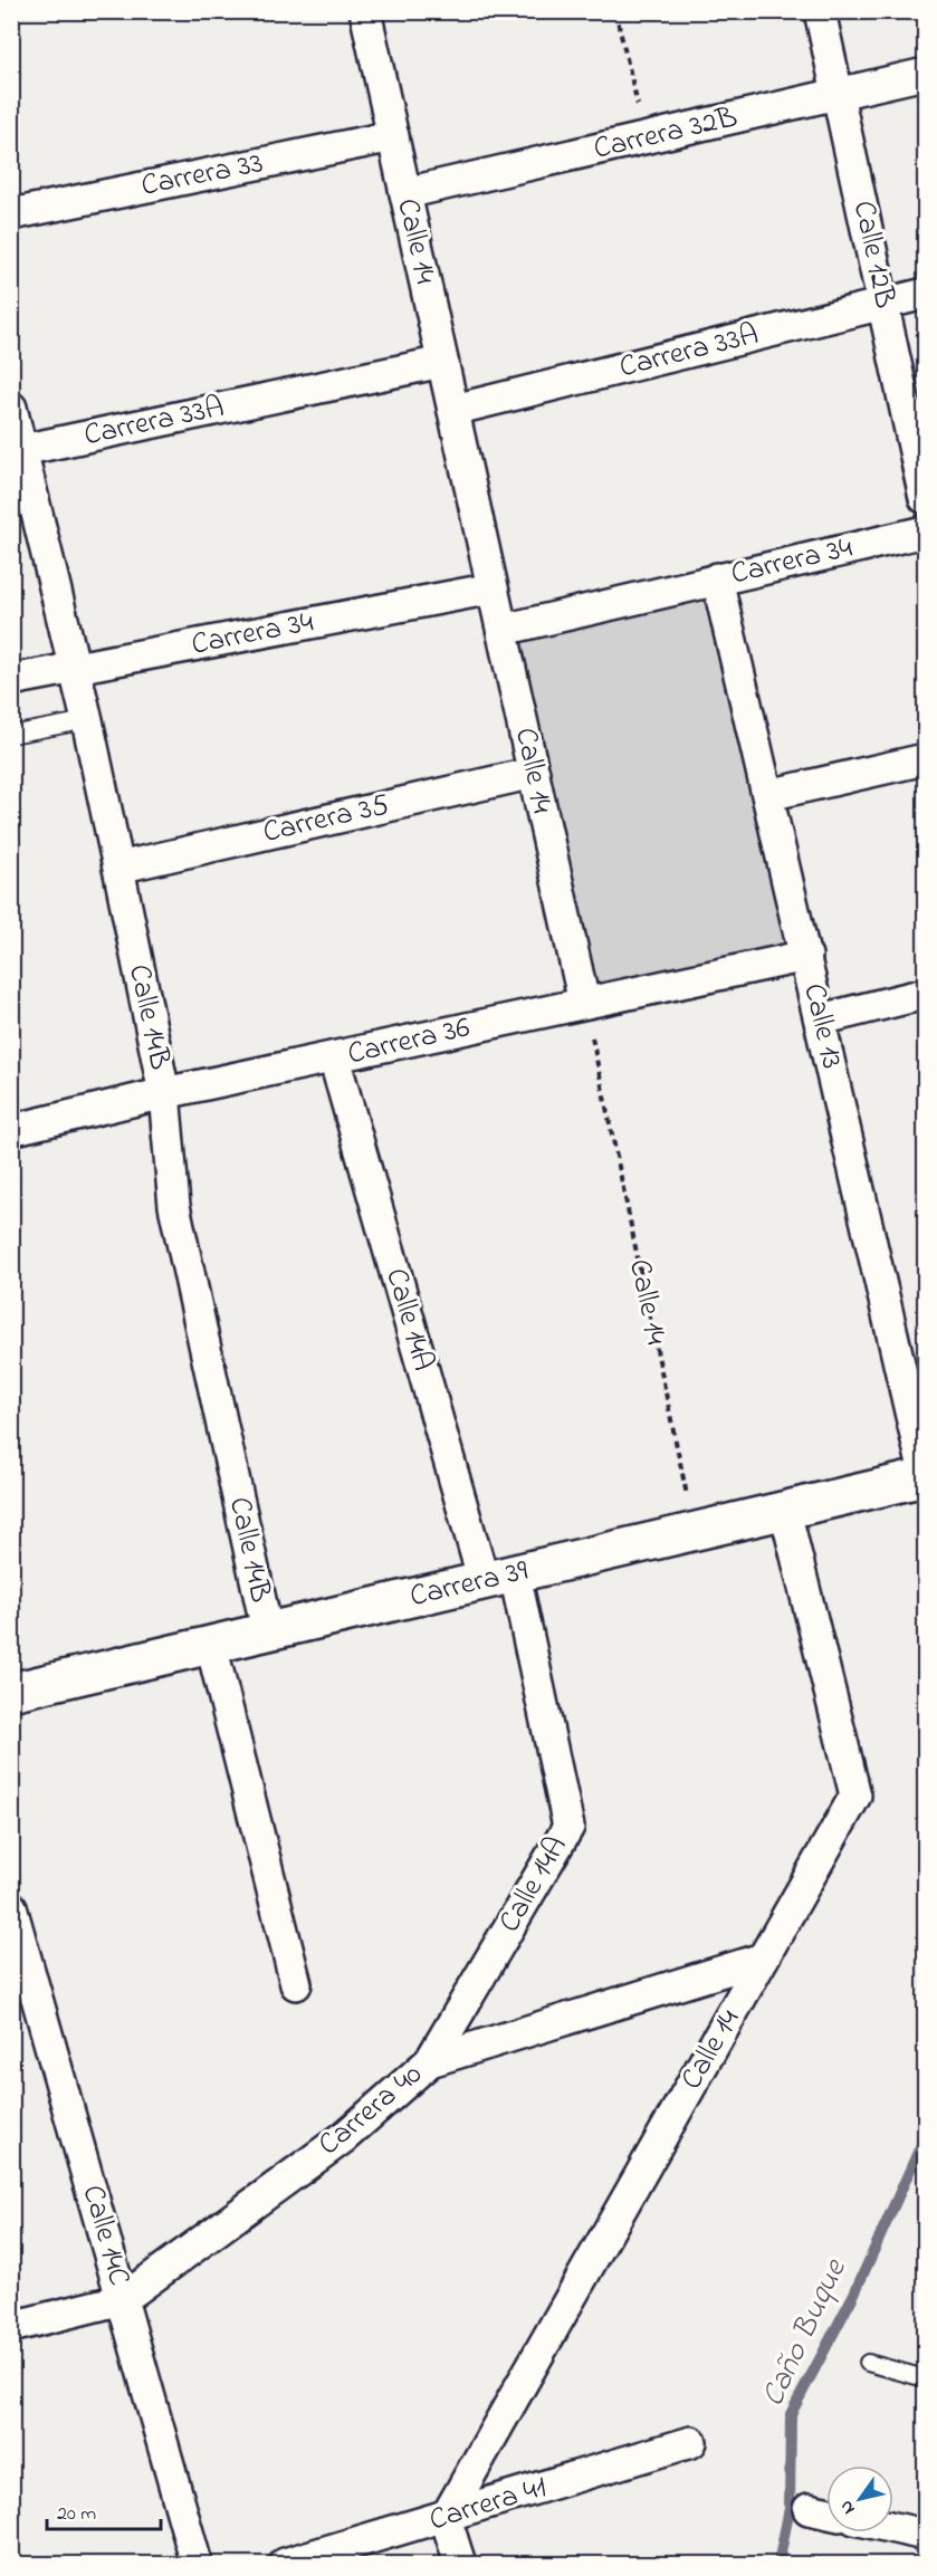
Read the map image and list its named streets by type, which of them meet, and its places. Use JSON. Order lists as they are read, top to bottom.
{
  "streets": {
    "street": [
      "Carrera 32B",
      "Carrera 33",
      "Calle 14",
      "Calle 12B",
      "Carrera 33A",
      "Carrera 34",
      "Carrera 35",
      "Calle 14B",
      "Calle 13",
      "Carrera 36",
      "Calle 14A",
      "Carrera 39",
      "Carrera 40",
      "Calle 14C",
      "Carrera 41"
    ]
  },
  "crossings": [
    ["Carrera 32B", "Calle 14"],
    ["Carrera 32B", "Calle 12B"],
    ["Carrera 33", "Calle 14"],
    ["Calle 14", "Carrera 33A"],
    ["Calle 14", "Carrera 34"],
    ["Calle 14", "Carrera 35"],
    ["Calle 14", "Carrera 36"],
    ["Calle 14", "Carrera 39"],
    ["Calle 14", "Carrera 40"],
    ["Calle 14", "Carrera 41"],
    ["Calle 12B", "Carrera 33A"],
    ["Carrera 33A", "Calle 14B"],
    ["Carrera 34", "Calle 14B"],
    ["Carrera 34", "Calle 13"],
    ["Carrera 35", "Calle 14B"],
    ["Calle 14B", "Carrera 36"],
    ["Calle 14B", "Carrera 39"],
    ["Calle 13", "Carrera 36"],
    ["Calle 13", "Carrera 39"],
    ["Carrera 36", "Calle 14A"],
    ["Calle 14A", "Carrera 39"],
    ["Calle 14A", "Carrera 40"],
    ["Carrera 40", "Calle 14C"]
  ],
  "water": ["Caño Buque"],
  "scale_bar": "20 m",
  "north": "bottom left"
}
